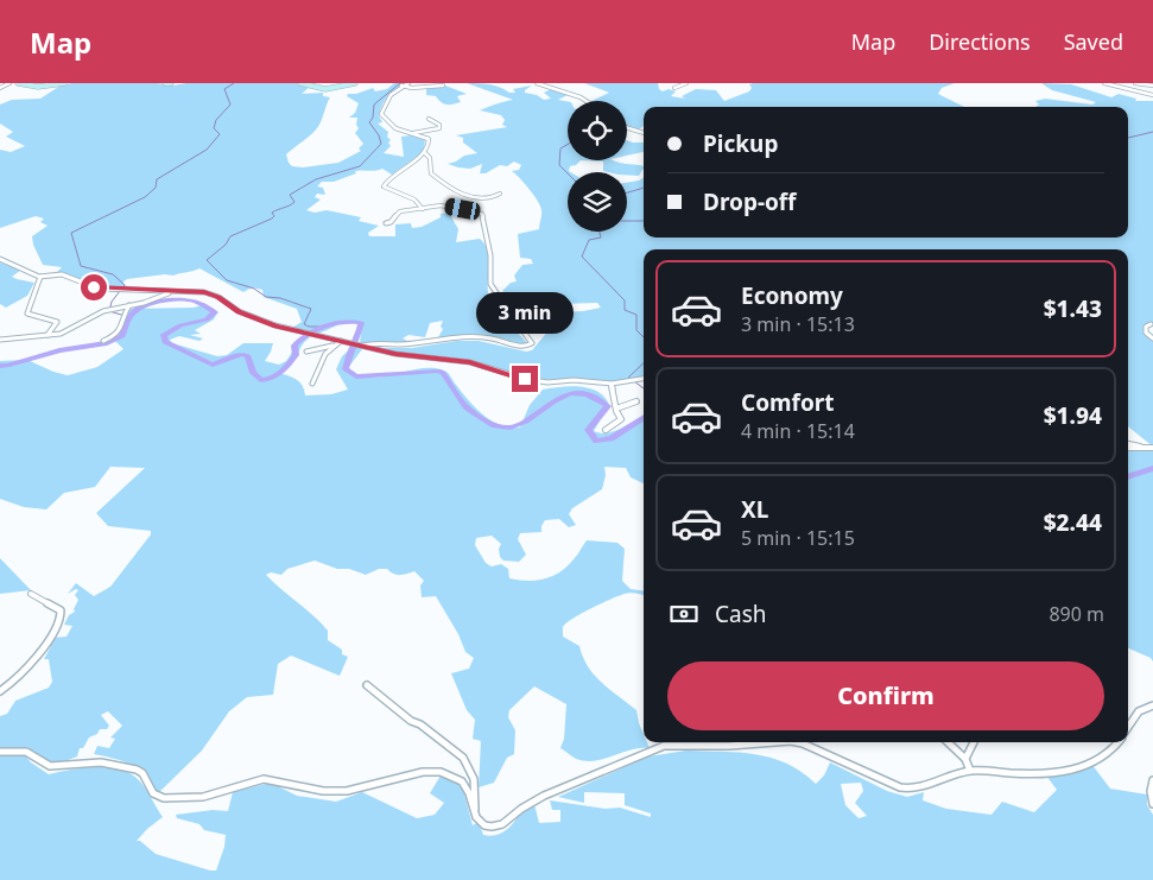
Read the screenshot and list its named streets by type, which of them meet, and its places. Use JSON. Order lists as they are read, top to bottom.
{
  "page": {
    "header": "Map",
    "nav": ["Map", "Directions", "Saved"],
    "banner": ["Pickup", "Drop-off"],
    "list": [
      {
        "name": "Economy",
        "note": "3 min · 15:13",
        "value": "$1.43"
      },
      {
        "name": "Comfort",
        "note": "4 min · 15:14",
        "value": "$1.94"
      },
      {
        "name": "XL",
        "note": "5 min · 15:15",
        "value": "$2.44"
      }
    ],
    "bubble": "3 min",
    "pay": ["Cash", "890 m"],
    "buttons": "Confirm"
  }
}
